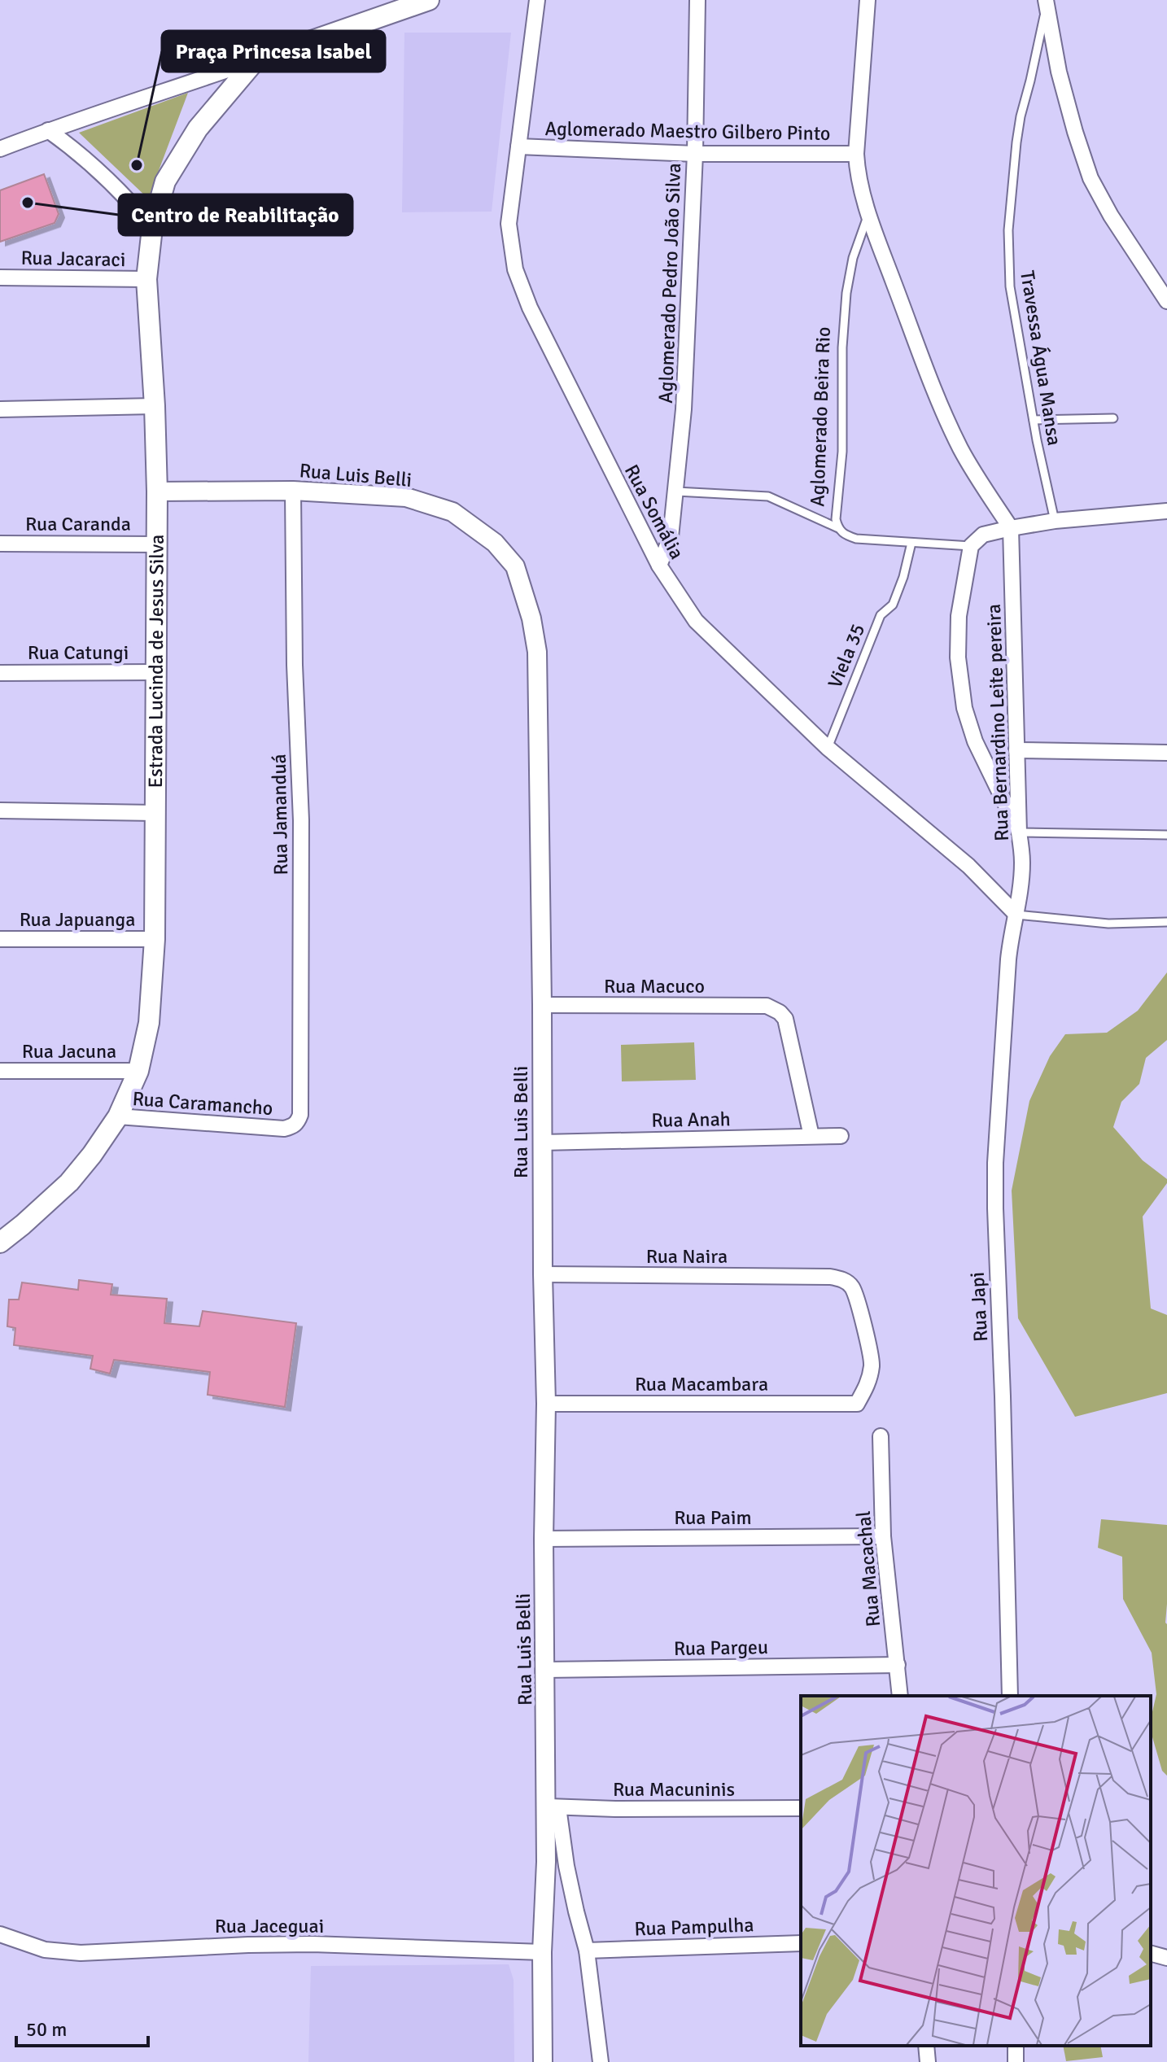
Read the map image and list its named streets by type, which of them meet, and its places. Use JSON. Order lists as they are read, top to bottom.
{
  "streets": {
    "main road": ["Estrada Lucinda de Jesus Silva"],
    "street": [
      "Aglomerado Maestro Gilbero Pinto",
      "Rua Jacaraci",
      "Aglomerado Pedro João Silva",
      "Rua Luis Belli",
      "Rua Somália",
      "Rua Caranda",
      "Rua Catungi",
      "Rua Bernardino Leite pereira",
      "Rua Jamanduá",
      "Rua Japuanga",
      "Rua Macuco",
      "Rua Jacuna",
      "Rua Caramancho",
      "Rua Anah",
      "Rua Naira",
      "Rua Japi",
      "Rua Macambara",
      "Rua Paim",
      "Rua Macachal",
      "Rua Pargeu",
      "Rua Macuninis",
      "Rua Jaceguai",
      "Rua Pampulha"
    ],
    "lane": ["Travessa Água Mansa", "Aglomerado Beira Rio", "Viela 35"]
  },
  "crossings": [
    ["Aglomerado Maestro Gilbero Pinto", "Aglomerado Pedro João Silva"],
    ["Aglomerado Maestro Gilbero Pinto", "Rua Somália"],
    ["Rua Jacaraci", "Estrada Lucinda de Jesus Silva"],
    ["Aglomerado Pedro João Silva", "Rua Somália"],
    ["Aglomerado Beira Rio", "Viela 35"],
    ["Rua Luis Belli", "Estrada Lucinda de Jesus Silva"],
    ["Rua Luis Belli", "Rua Jamanduá"],
    ["Rua Luis Belli", "Rua Macuco"],
    ["Rua Luis Belli", "Rua Anah"],
    ["Rua Luis Belli", "Rua Naira"],
    ["Rua Luis Belli", "Rua Macambara"],
    ["Rua Luis Belli", "Rua Paim"],
    ["Rua Luis Belli", "Rua Pargeu"],
    ["Rua Luis Belli", "Rua Macuninis"],
    ["Rua Luis Belli", "Rua Jaceguai"],
    ["Rua Somália", "Viela 35"],
    ["Rua Somália", "Rua Bernardino Leite pereira"],
    ["Rua Somália", "Rua Japi"],
    ["Rua Caranda", "Estrada Lucinda de Jesus Silva"],
    ["Rua Catungi", "Estrada Lucinda de Jesus Silva"],
    ["Estrada Lucinda de Jesus Silva", "Rua Japuanga"],
    ["Estrada Lucinda de Jesus Silva", "Rua Jacuna"],
    ["Estrada Lucinda de Jesus Silva", "Rua Caramancho"],
    ["Rua Bernardino Leite pereira", "Rua Japi"],
    ["Rua Jamanduá", "Rua Caramancho"],
    ["Rua Macuco", "Rua Anah"],
    ["Rua Naira", "Rua Macambara"],
    ["Rua Paim", "Rua Macachal"],
    ["Rua Macachal", "Rua Pargeu"]
  ],
  "places": ["Praça Princesa Isabel", "Centro de Reabilitação"],
  "scale_bar": "50 m"
}
